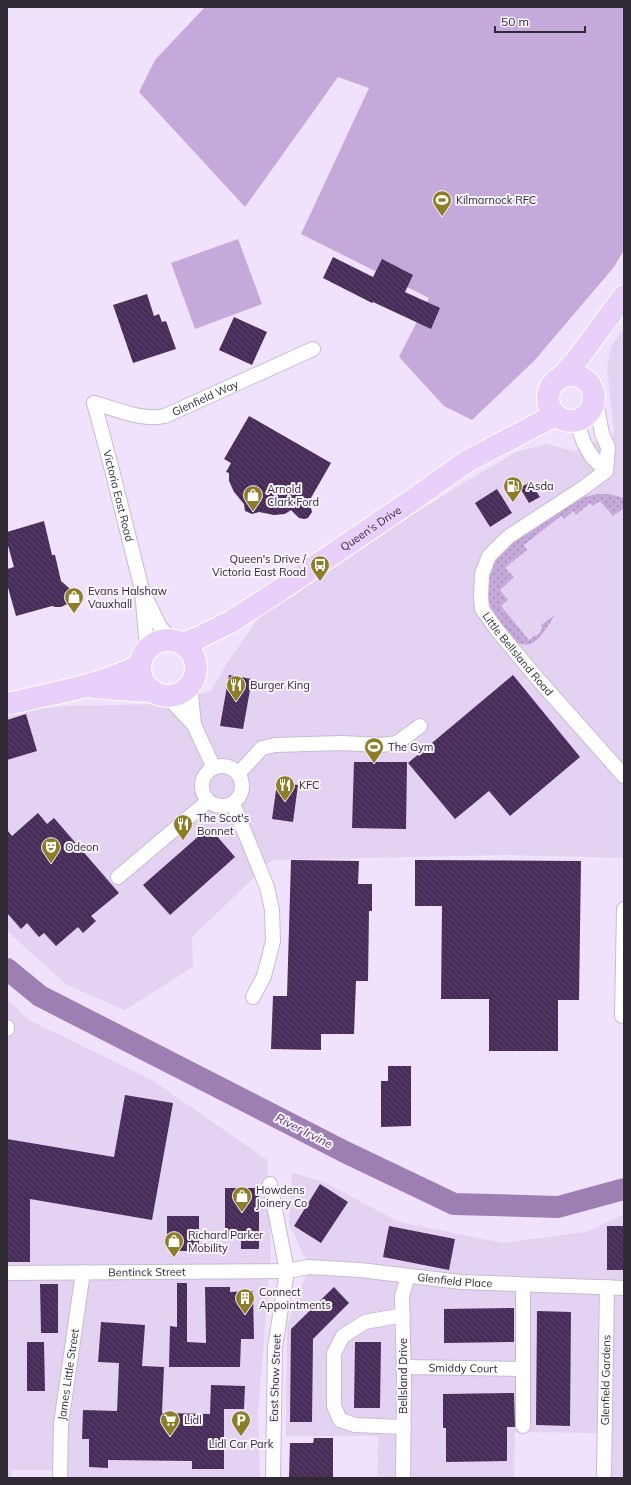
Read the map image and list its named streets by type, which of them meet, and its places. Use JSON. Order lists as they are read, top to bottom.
{
  "streets": {
    "main road": ["Queen's Drive"],
    "street": [
      "Glenfield Way",
      "Victoria East Road",
      "Little Bellsland Road",
      "Bentinck Street",
      "Glenfield Place",
      "Smiddy Court",
      "James Little Street",
      "Bellsland Drive",
      "East Shaw Street",
      "Glenfield Gardens"
    ]
  },
  "crossings": [
    ["Glenfield Way", "Victoria East Road"],
    ["Victoria East Road", "Queen's Drive"],
    ["Bentinck Street", "Glenfield Place"],
    ["Bentinck Street", "James Little Street"],
    ["Bentinck Street", "East Shaw Street"],
    ["Glenfield Place", "Bellsland Drive"],
    ["Glenfield Place", "East Shaw Street"],
    ["Glenfield Place", "Glenfield Gardens"],
    ["Smiddy Court", "Bellsland Drive"]
  ],
  "water": ["River Irvine"],
  "places": {
    "sports": ["Kilmarnock RFC", "The Gym"],
    "fuel station": ["Asda"],
    "shop": [
      "Arnold Clark Ford",
      "Evans Halshaw Vauxhall",
      "Howdens Joinery Co",
      "Richard Parker Mobility"
    ],
    "bus stop": ["Queen's Drive / Victoria East Road"],
    "restaurant": ["Burger King", "KFC", "The Scot's Bonnet"],
    "theatre": ["Odeon"],
    "building": ["Connect Appointments"],
    "supermarket": ["Lidl"],
    "parking": ["Lidl Car Park"]
  },
  "scale_bar": "50 m"
}
